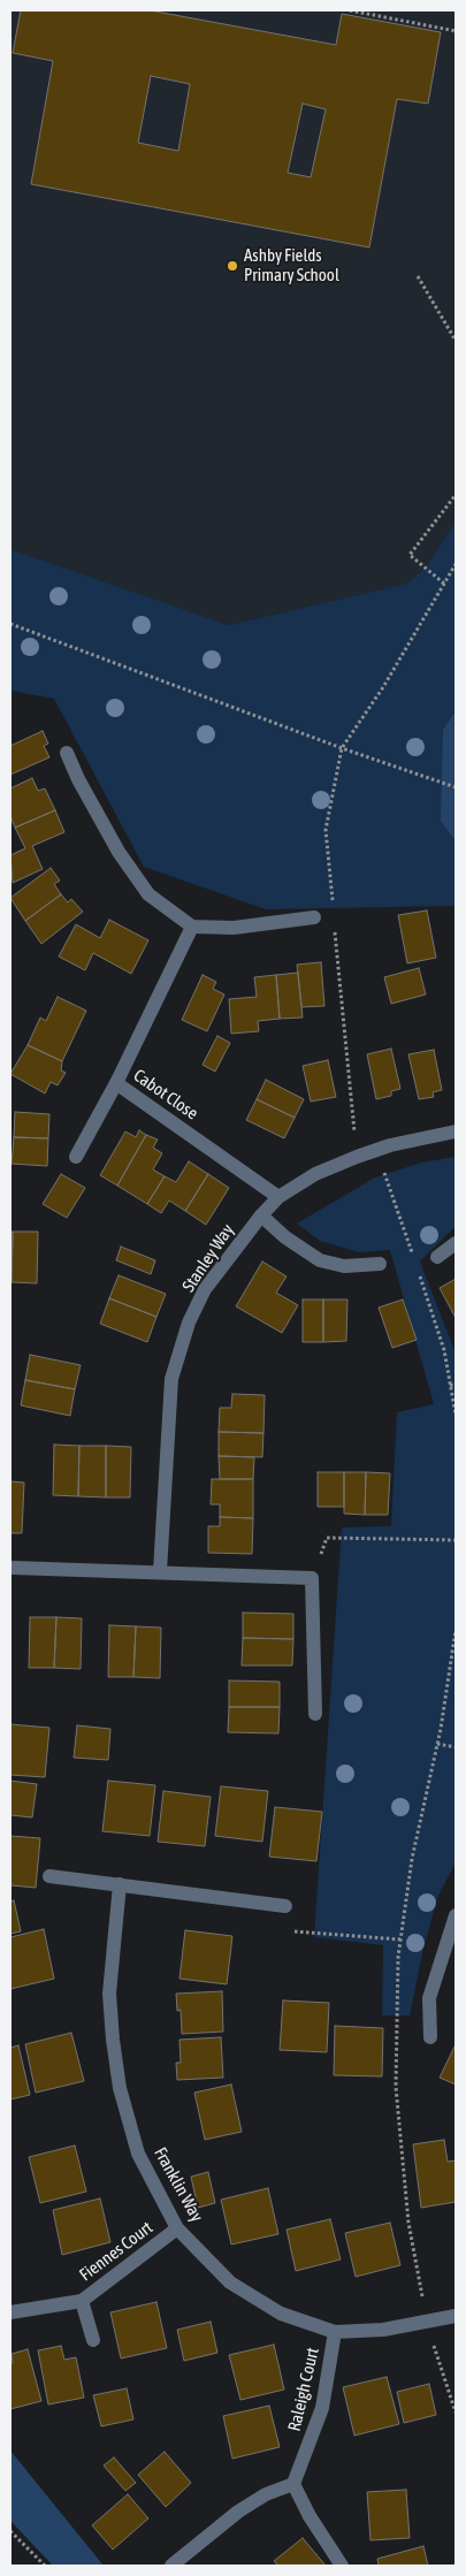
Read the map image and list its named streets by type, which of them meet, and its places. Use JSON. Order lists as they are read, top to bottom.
{
  "streets": {
    "street": [
      "Cabot Close",
      "Stanley Way",
      "Franklin Way",
      "Fiennes Court",
      "Raleigh Court"
    ]
  },
  "crossings": [
    ["Cabot Close", "Stanley Way"],
    ["Franklin Way", "Fiennes Court"],
    ["Franklin Way", "Raleigh Court"]
  ],
  "places": ["Ashby Fields Primary School"]
}
